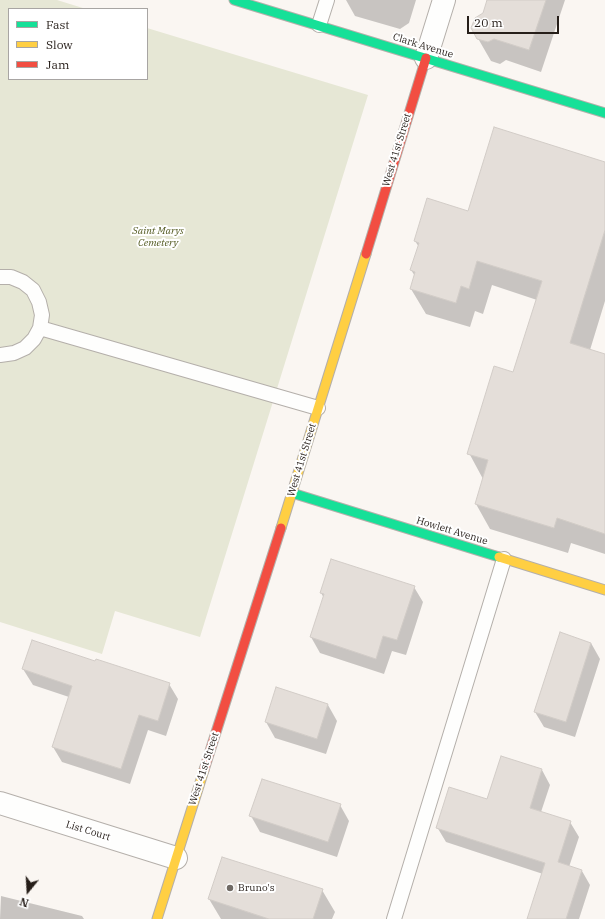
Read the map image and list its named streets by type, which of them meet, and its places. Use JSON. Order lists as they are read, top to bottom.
{
  "streets": {
    "street": [
      "Clark Avenue",
      "West 41st Street",
      "Howlett Avenue",
      "List Court"
    ]
  },
  "crossings": [
    ["Clark Avenue", "West 41st Street"],
    ["West 41st Street", "Howlett Avenue"],
    ["West 41st Street", "List Court"]
  ],
  "parks": ["Saint Marys Cemetery"],
  "places": ["Bruno's"],
  "legend": ["Fast", "Slow", "Jam"],
  "scale_bar": "20 m",
  "north": "bottom"
}
